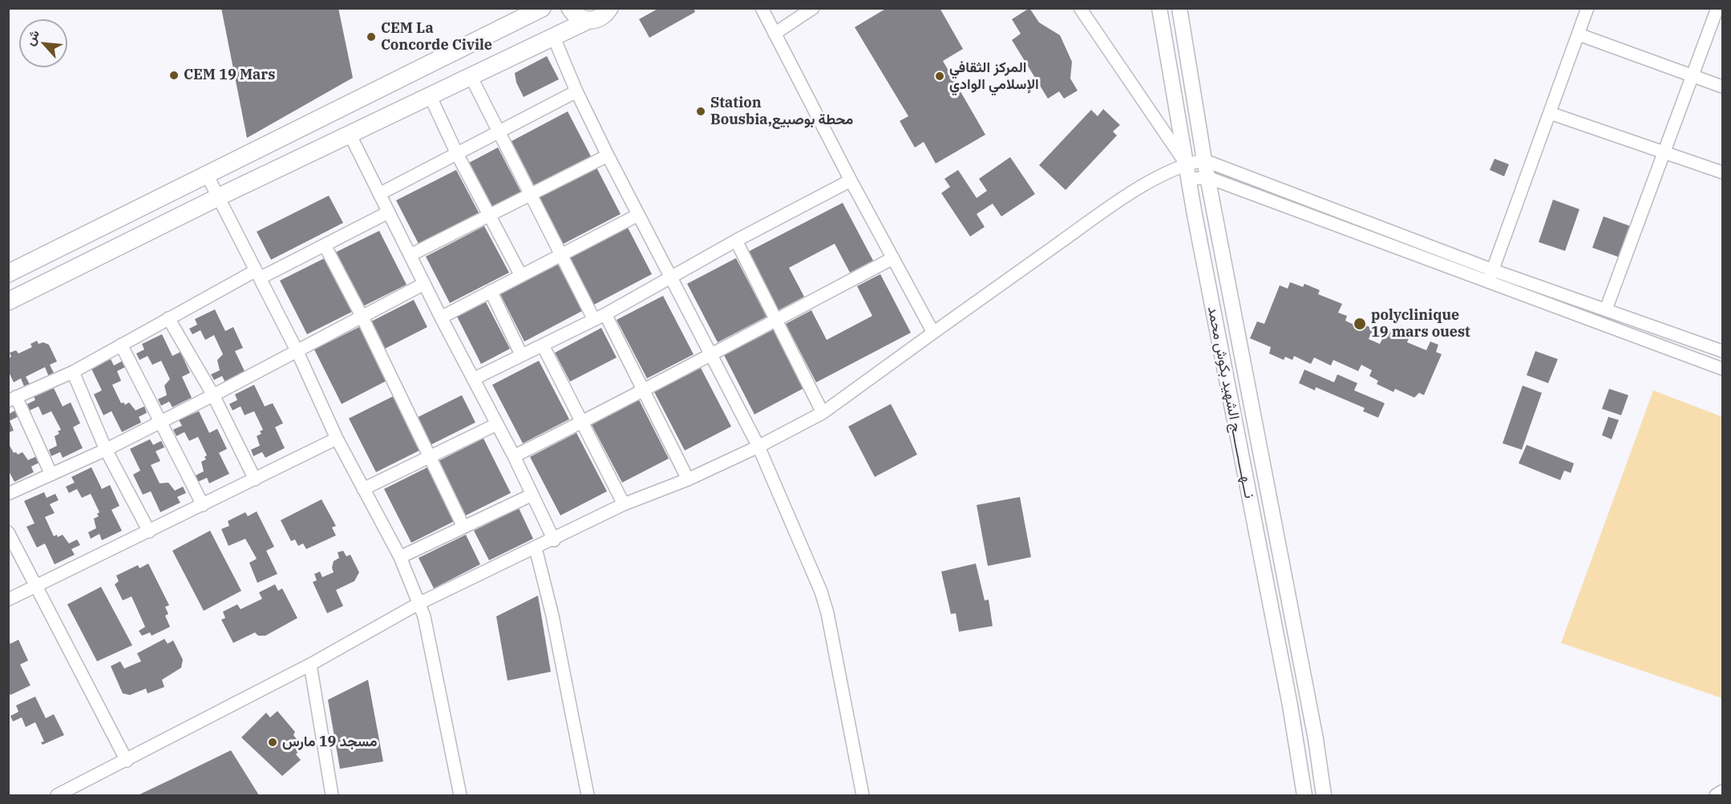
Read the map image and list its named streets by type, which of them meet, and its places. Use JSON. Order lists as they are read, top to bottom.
{
  "streets": {
    "street": ["نـــهـــــــــــج الشهيد بكوش محمد"]
  },
  "places": [
    "CEM La Concorde Civile",
    "CEM 19 Mars",
    "المركز الثقافي الإسلامي الوادي",
    "Station Bousbia,محطة بوصبيع",
    "polyclinique 19 mars ouest",
    "مسجد 19 مارس"
  ],
  "north": "top left"
}
